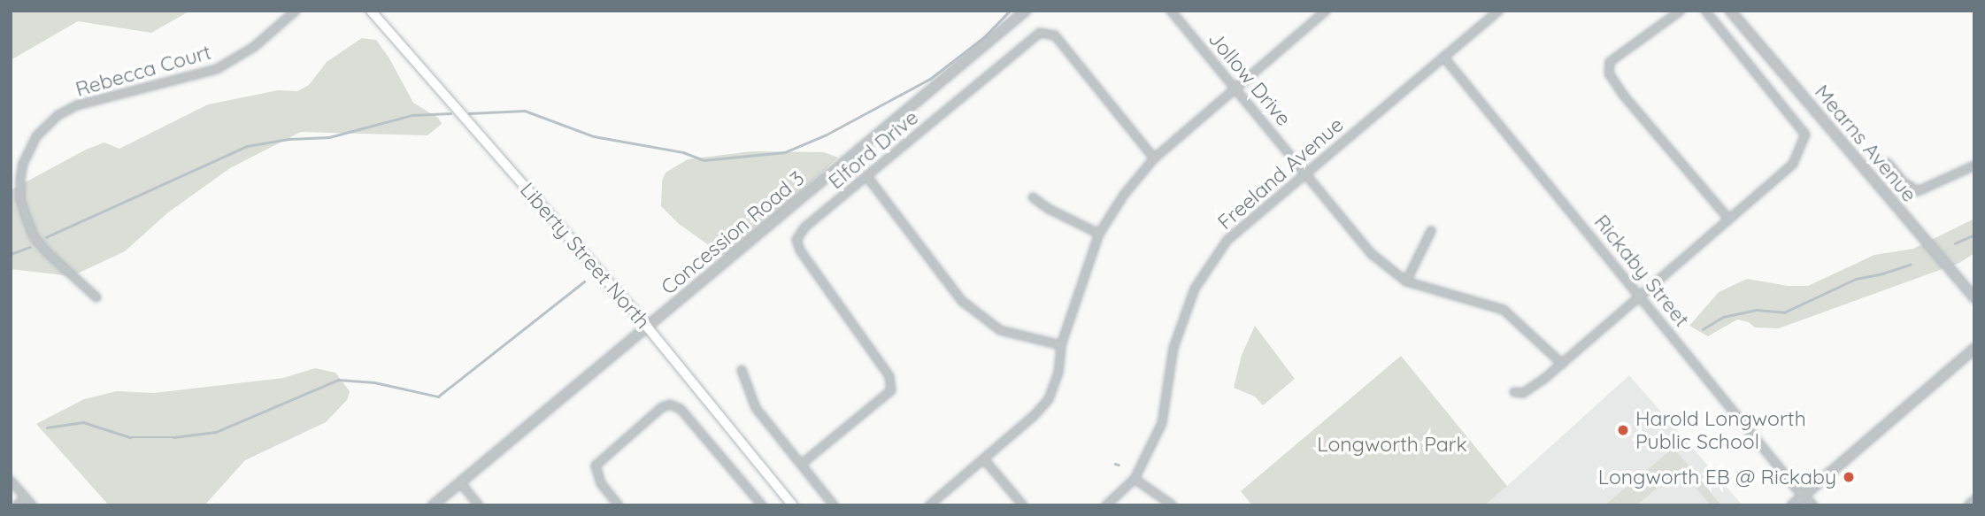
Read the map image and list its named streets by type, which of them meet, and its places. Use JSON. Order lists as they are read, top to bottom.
{
  "streets": {
    "main road": ["Liberty Street North"],
    "street": [
      "Rebecca Court",
      "Jollow Drive",
      "Mearns Avenue",
      "Elford Drive",
      "Freeland Avenue",
      "Concession Road 3",
      "Rickaby Street"
    ]
  },
  "crossings": [
    ["Jollow Drive", "Freeland Avenue"],
    ["Freeland Avenue", "Rickaby Street"],
    ["Concession Road 3", "Liberty Street North"]
  ],
  "parks": ["Longworth Park"],
  "places": ["Harold Longworth Public School", "Longworth EB @ Rickaby"]
}
